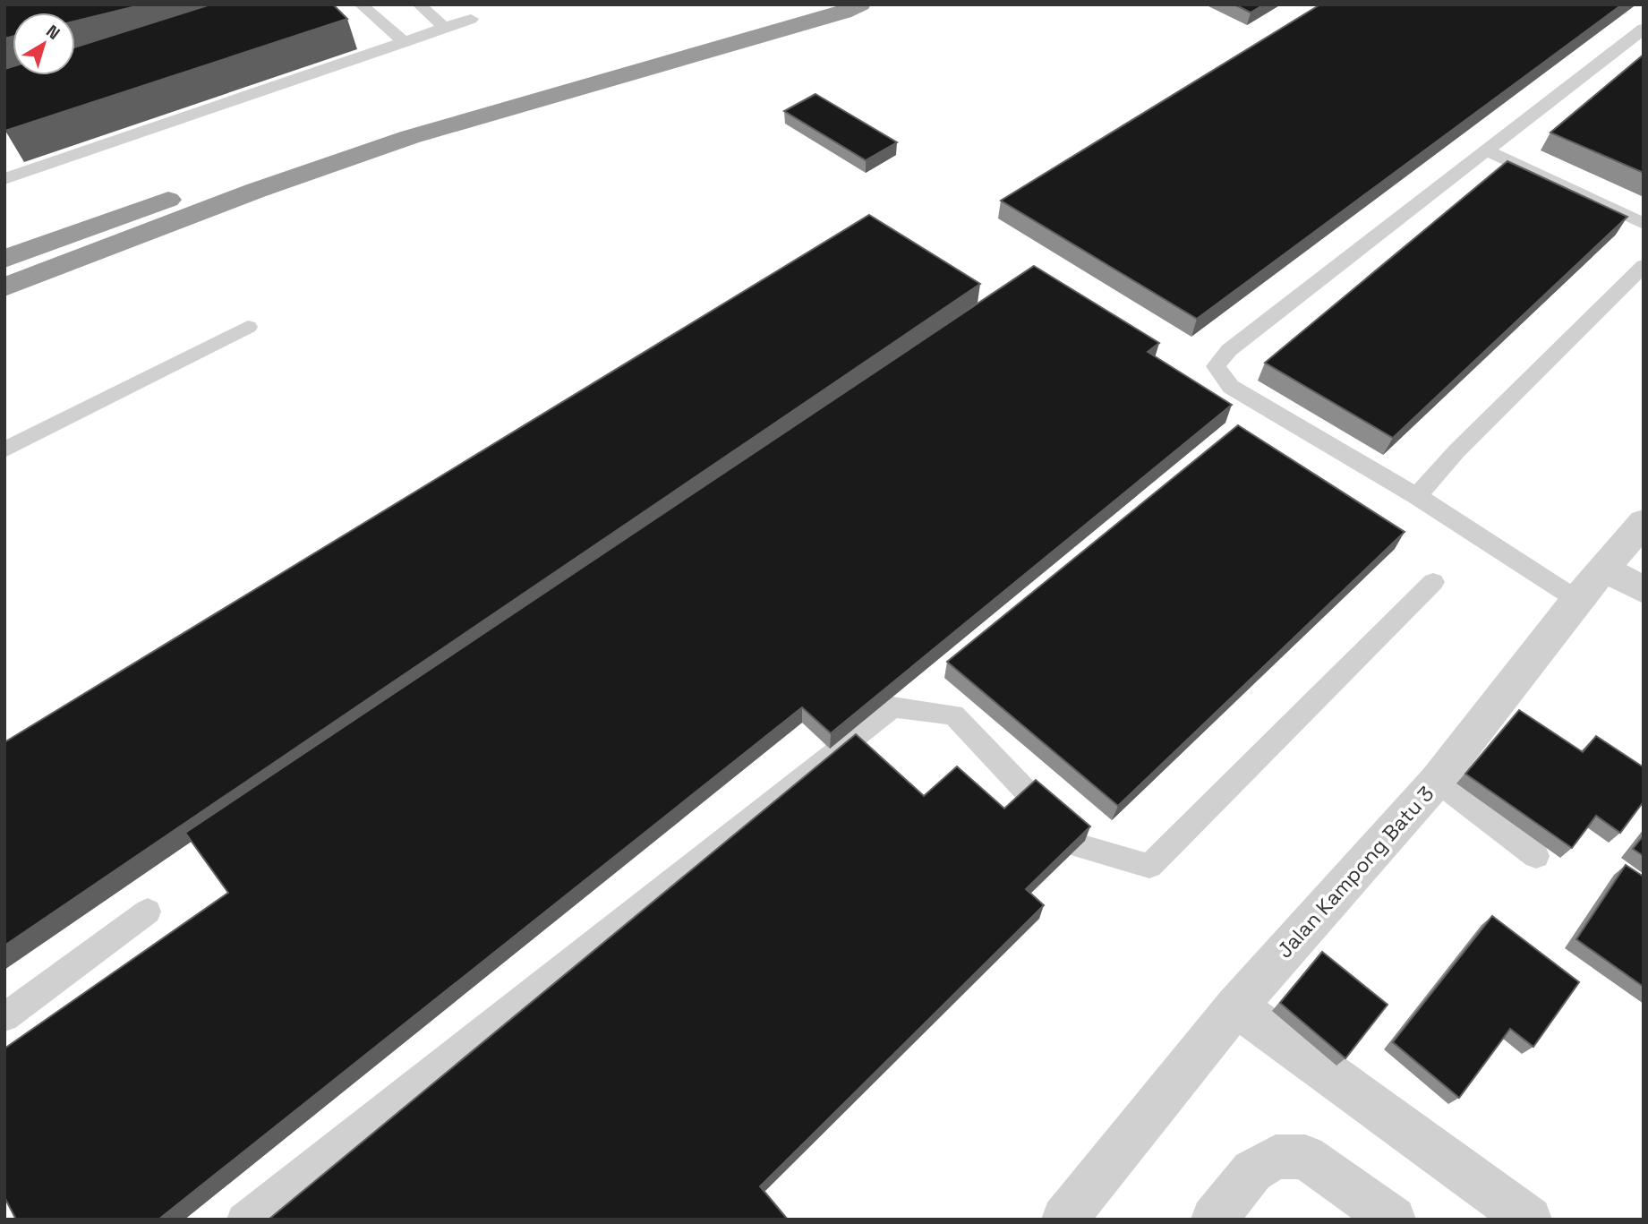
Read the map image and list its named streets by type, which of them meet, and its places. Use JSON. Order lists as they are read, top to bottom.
{
  "streets": {
    "street": ["Jalan Kampong Batu 3"]
  },
  "north": "top right"
}
